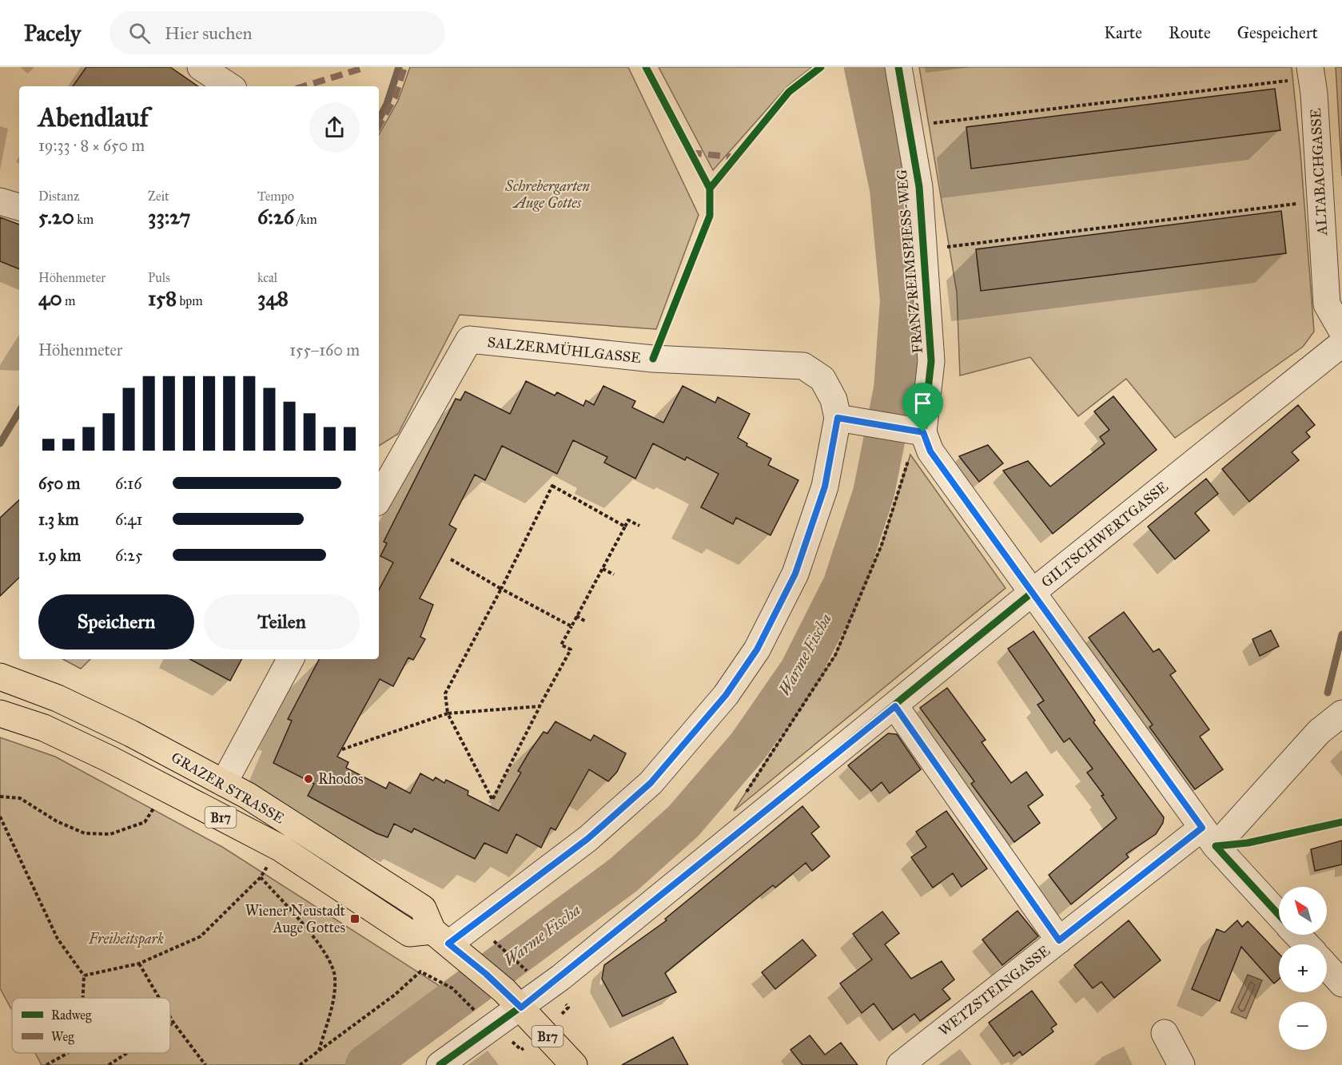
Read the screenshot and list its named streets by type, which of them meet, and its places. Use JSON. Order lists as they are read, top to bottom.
{
  "streets": {
    "main road": ["GRAZER STRASSE", "B17"],
    "street": [
      "ALTABACHGASSE",
      "FRANZ REIMSPIESS-WEG",
      "SALZERMÜHLGASSE",
      "GILTSCHWERTGASSE",
      "WETZSTEINGASSE"
    ]
  },
  "crossings": [
    ["FRANZ REIMSPIESS-WEG", "GILTSCHWERTGASSE"],
    ["FRANZ REIMSPIESS-WEG", "WETZSTEINGASSE"],
    ["GILTSCHWERTGASSE", "GRAZER STRASSE"]
  ],
  "water": ["Warme Fischa"],
  "parks": ["Schrebergarten Auge Gottes", "Freiheitspark"],
  "places": {
    "other": ["Rhodos"],
    "transit": ["Wiener Neustadt Auge Gottes"]
  },
  "legend": ["Radweg", "Weg"],
  "north": "top left",
  "page": {
    "header": "Pacely",
    "search": "Hier suchen",
    "nav": ["Karte", "Route", "Gespeichert"],
    "heading": ["Abendlauf", "19:33 · 8 × 650 m"],
    "stats": [
      ["Distanz", "5.20 km"],
      ["Zeit", "33:27"],
      ["Tempo", "6:26 /km"],
      ["Höhenmeter", "40 m"],
      ["Puls", "158 bpm"],
      ["kcal", "348"]
    ],
    "chart": ["Höhenmeter", "155–160 m"],
    "list": [
      {
        "name": "650 m",
        "note": "6:16"
      },
      {
        "name": "1.3 km",
        "note": "6:41"
      },
      {
        "name": "1.9 km",
        "note": "6:25"
      }
    ],
    "buttons": ["Speichern", "Teilen"],
    "map_buttons": ["+", "−"]
  }
}
